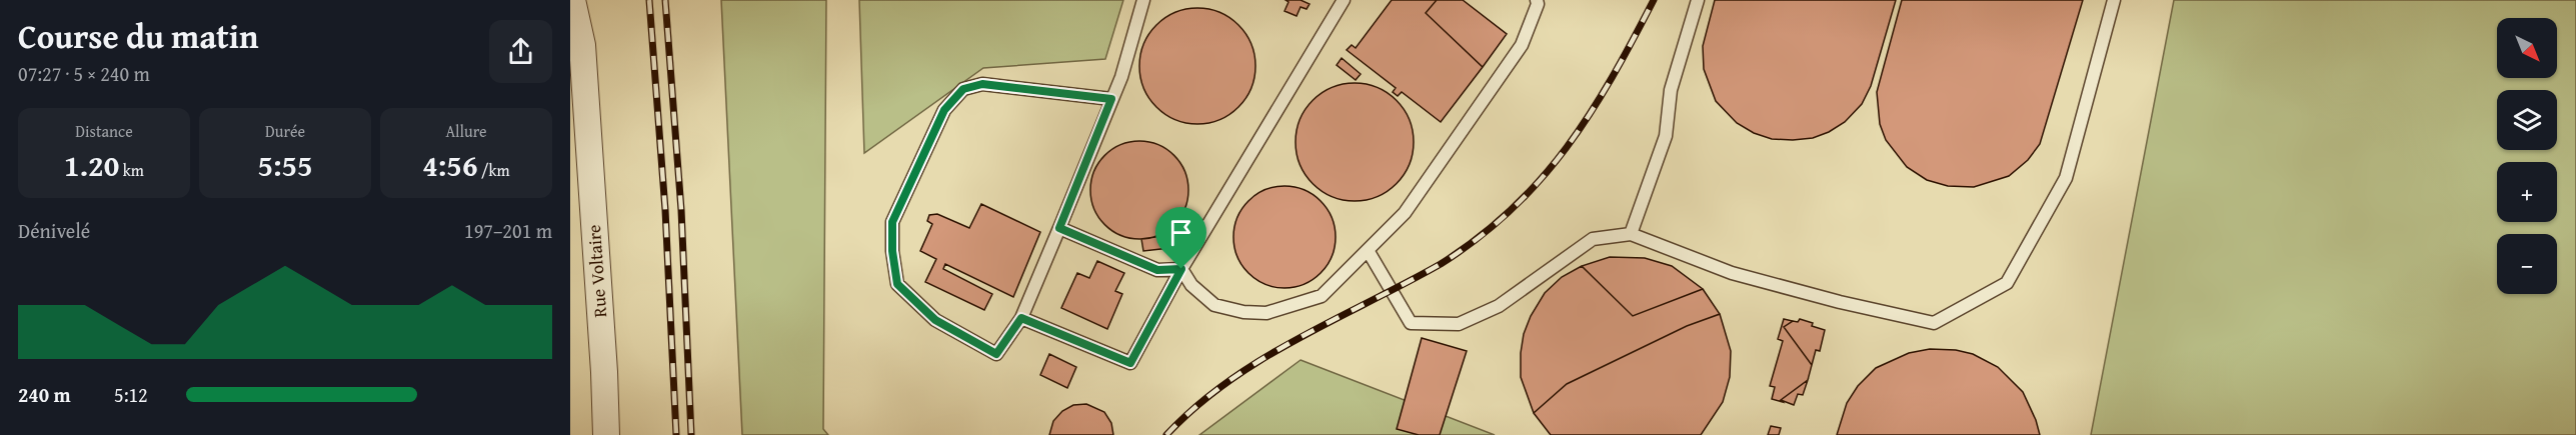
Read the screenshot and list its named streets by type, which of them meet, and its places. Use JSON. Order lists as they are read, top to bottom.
{
  "streets": {
    "street": ["Rue Voltaire"]
  },
  "north": "bottom right",
  "page": {
    "heading": ["Course du matin", "07:27 · 5 × 240 m"],
    "map_buttons": ["+", "−"],
    "stats": [
      ["Distance", "1.20 km"],
      ["Durée", "5:55"],
      ["Allure", "4:56 /km"]
    ],
    "chart": ["Dénivelé", "197–201 m"],
    "list": [
      {
        "name": "240 m",
        "note": "5:12"
      }
    ]
  }
}
